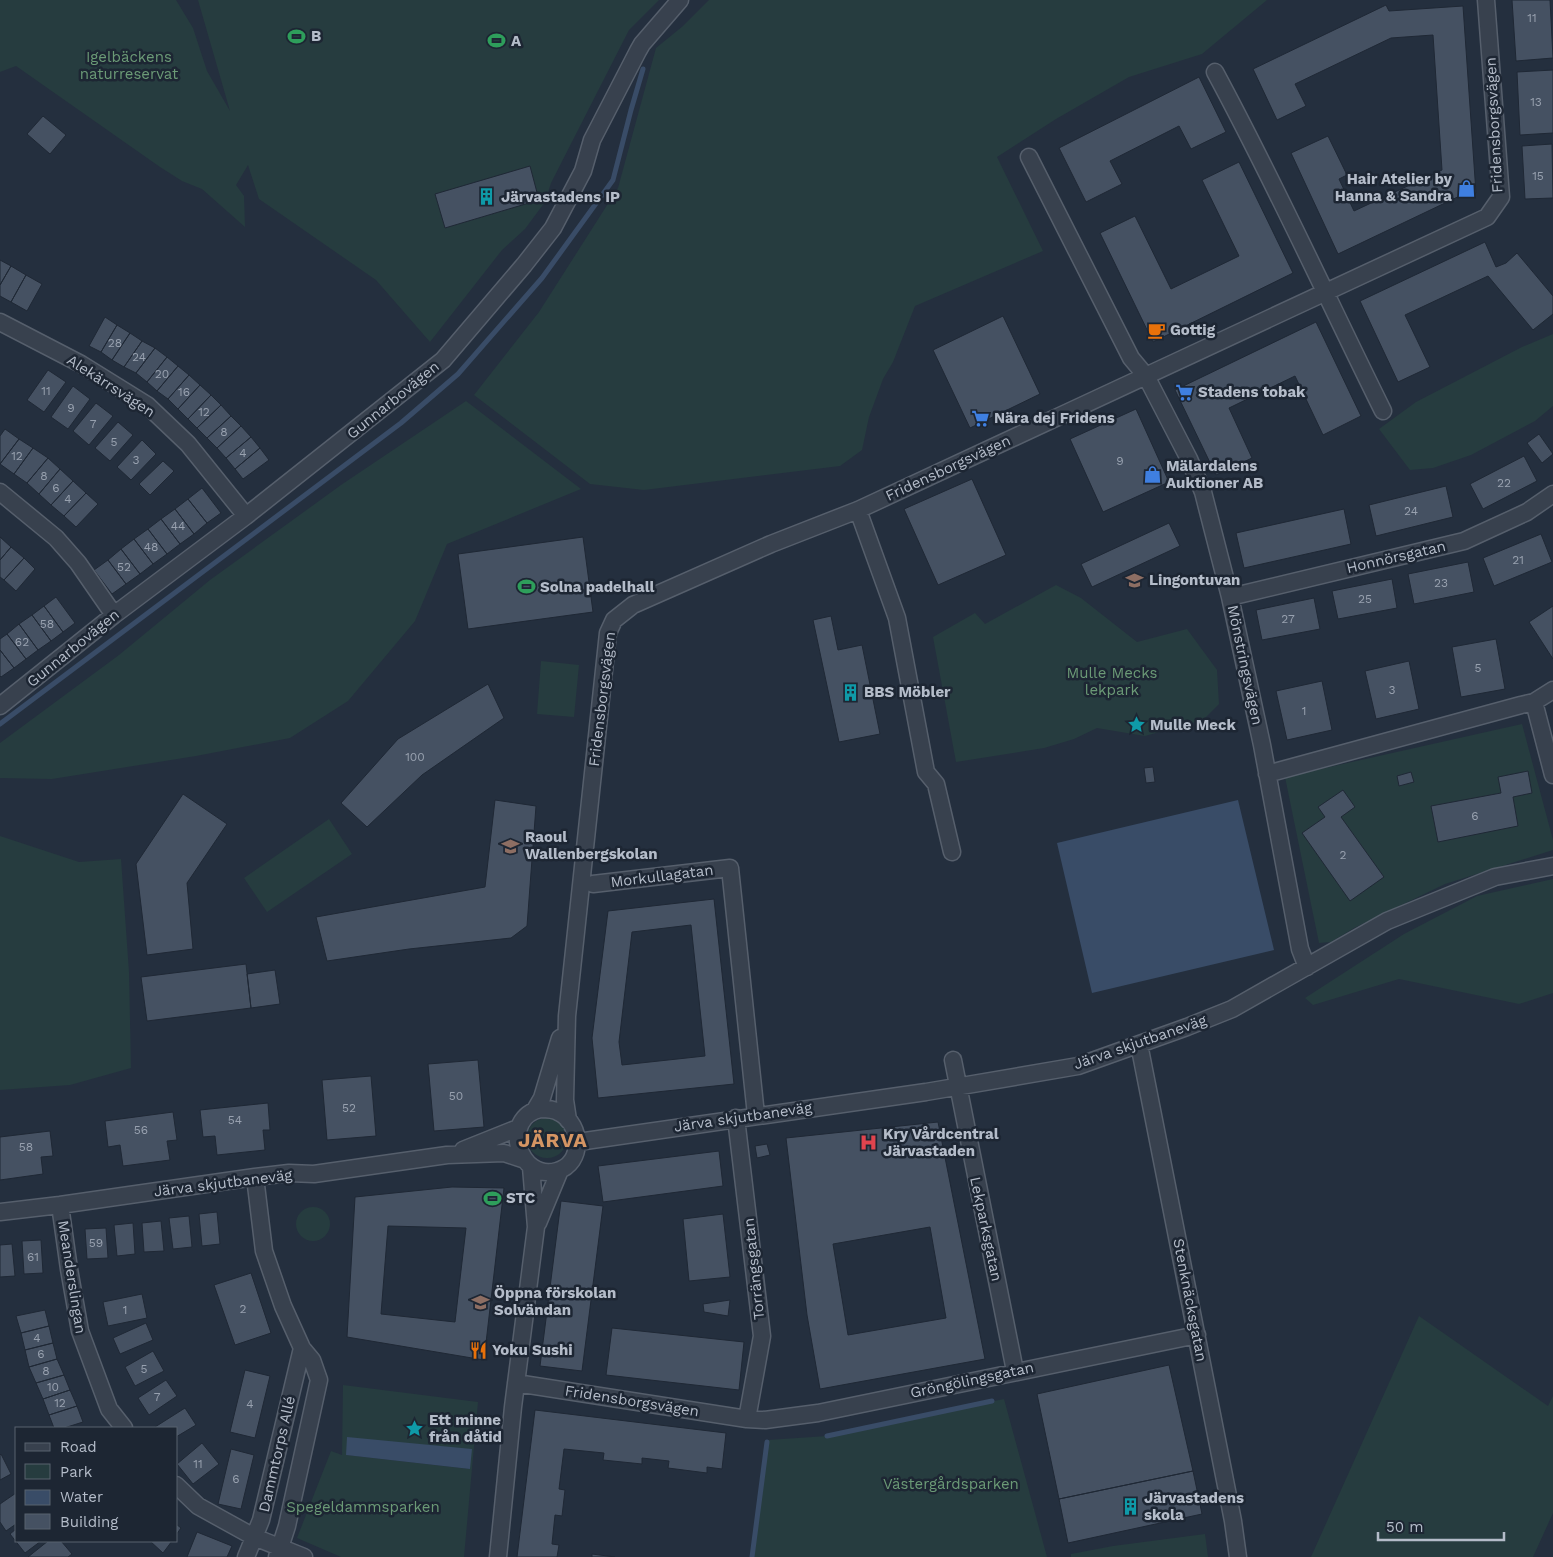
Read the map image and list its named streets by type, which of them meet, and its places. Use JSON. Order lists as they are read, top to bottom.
{
  "streets": {
    "street": [
      "Fridensborgsvägen",
      "Alekärrsvägen",
      "Gunnarbovägen",
      "Honnörsgatan",
      "Mönstringsvägen",
      "Morkullagatan",
      "Järva skjutbaneväg",
      "Lekparksgatan",
      "Torrängsgatan",
      "Meanderslingan",
      "Stenknäcksgatan",
      "Gröngölingsgatan",
      "Dammtorps Allé"
    ]
  },
  "crossings": [
    ["Fridensborgsvägen", "Mönstringsvägen"],
    ["Fridensborgsvägen", "Järva skjutbaneväg"],
    ["Fridensborgsvägen", "Torrängsgatan"],
    ["Fridensborgsvägen", "Gröngölingsgatan"],
    ["Alekärrsvägen", "Gunnarbovägen"],
    ["Honnörsgatan", "Mönstringsvägen"],
    ["Mönstringsvägen", "Järva skjutbaneväg"],
    ["Morkullagatan", "Järva skjutbaneväg"],
    ["Järva skjutbaneväg", "Lekparksgatan"],
    ["Järva skjutbaneväg", "Torrängsgatan"],
    ["Järva skjutbaneväg", "Meanderslingan"],
    ["Järva skjutbaneväg", "Stenknäcksgatan"],
    ["Järva skjutbaneväg", "Dammtorps Allé"],
    ["Lekparksgatan", "Gröngölingsgatan"],
    ["Torrängsgatan", "Gröngölingsgatan"],
    ["Stenknäcksgatan", "Gröngölingsgatan"]
  ],
  "districts": ["JÄRVA"],
  "parks": [
    "Igelbäckens naturreservat",
    "Mulle Mecks lekpark",
    "Västergårdsparken",
    "Spegeldammsparken"
  ],
  "places": {
    "sports": [
      "B",
      "A",
      "Solna padelhall",
      "STC"
    ],
    "shop": ["Hair Atelier by Hanna & Sandra", "Mälardalens Auktioner AB"],
    "building": ["Järvastadens IP", "BBS Möbler", "Järvastadens skola"],
    "cafe": ["Gottig"],
    "supermarket": ["Stadens tobak", "Nära dej Fridens"],
    "school or university": ["Lingontuvan", "Raoul Wallenbergskolan", "Öppna förskolan Solvändan"],
    "place": ["Mulle Meck", "Ett minne från dåtid"],
    "hospital": ["Kry Vårdcentral Järvastaden"],
    "restaurant": ["Yoku Sushi"]
  },
  "house_numbers": [
    "11",
    "13",
    "15",
    "28",
    "24",
    "20",
    "11",
    "16",
    "9",
    "12",
    "7",
    "8",
    "5",
    "4",
    "12",
    "3",
    "9",
    "8",
    "22",
    "6",
    "4",
    "24",
    "44",
    "48",
    "21",
    "52",
    "23",
    "25",
    "27",
    "58",
    "62",
    "5",
    "3",
    "1",
    "100",
    "6",
    "2",
    "50",
    "52",
    "54",
    "56",
    "58",
    "59",
    "61",
    "2",
    "1",
    "4",
    "6",
    "5",
    "8",
    "10",
    "7",
    "12",
    "4",
    "11",
    "6"
  ],
  "legend": [
    "Road",
    "Park",
    "Water",
    "Building"
  ],
  "scale_bar": "50 m"
}
